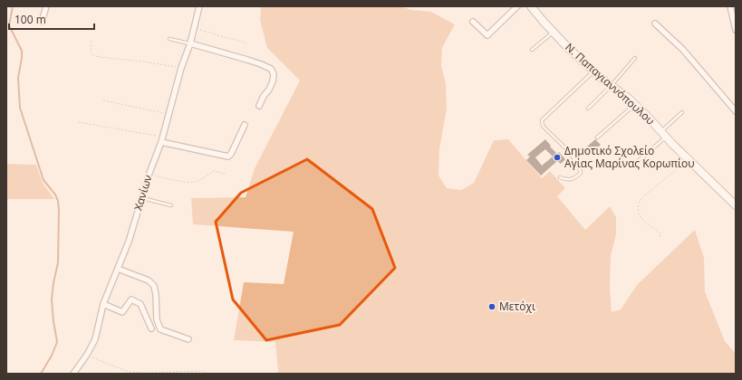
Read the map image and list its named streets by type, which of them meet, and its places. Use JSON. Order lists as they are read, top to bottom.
{
  "streets": {
    "street": ["Ν. Παπαγιαννόπουλου", "Χανίων"]
  },
  "places": ["Δημοτικό Σχολείο Αγίας Μαρίνας Κορωπίου", "Μετόχι"],
  "scale_bar": "100 m"
}
